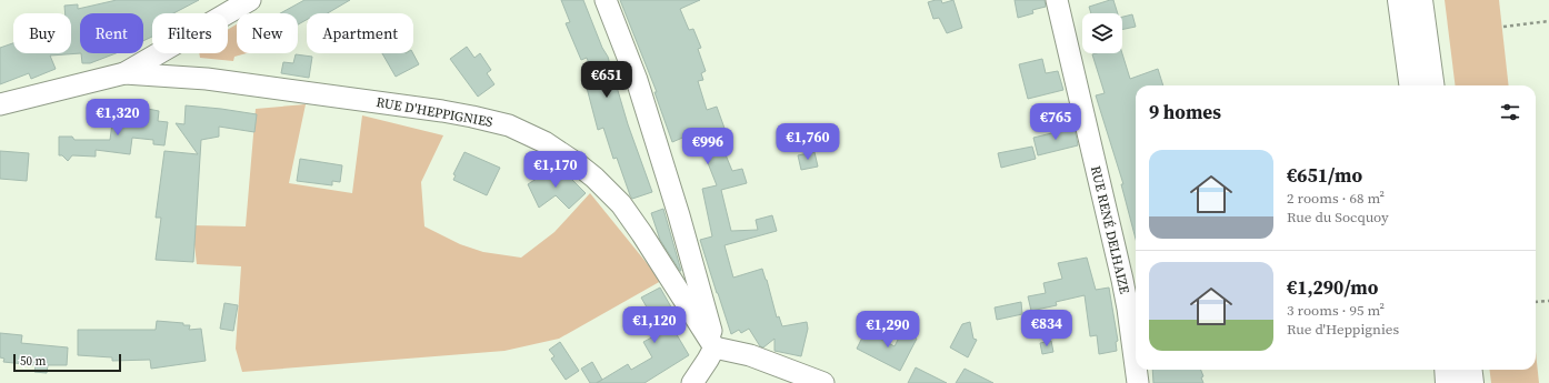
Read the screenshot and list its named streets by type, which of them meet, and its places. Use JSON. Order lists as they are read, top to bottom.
{
  "streets": {
    "street": ["RUE D'HEPPIGNIES", "RUE RENÉ DELHAIZE"]
  },
  "scale_bar": "50 m",
  "page": {
    "chip": [
      "Buy",
      "Rent",
      "Filters",
      "New",
      "Apartment"
    ],
    "price": [
      "€651",
      "€1,320",
      "€765",
      "€1,760",
      "€996",
      "€1,170",
      "€1,120",
      "€834",
      "€1,290"
    ],
    "heading": "9 homes",
    "list": [
      {
        "name": "€651/mo",
        "note": "2 rooms · 68 m² · Rue du Socquoy"
      },
      {
        "name": "€1,290/mo",
        "note": "3 rooms · 95 m² · Rue d'Heppignies"
      }
    ],
    "scale": "50 m"
  }
}
